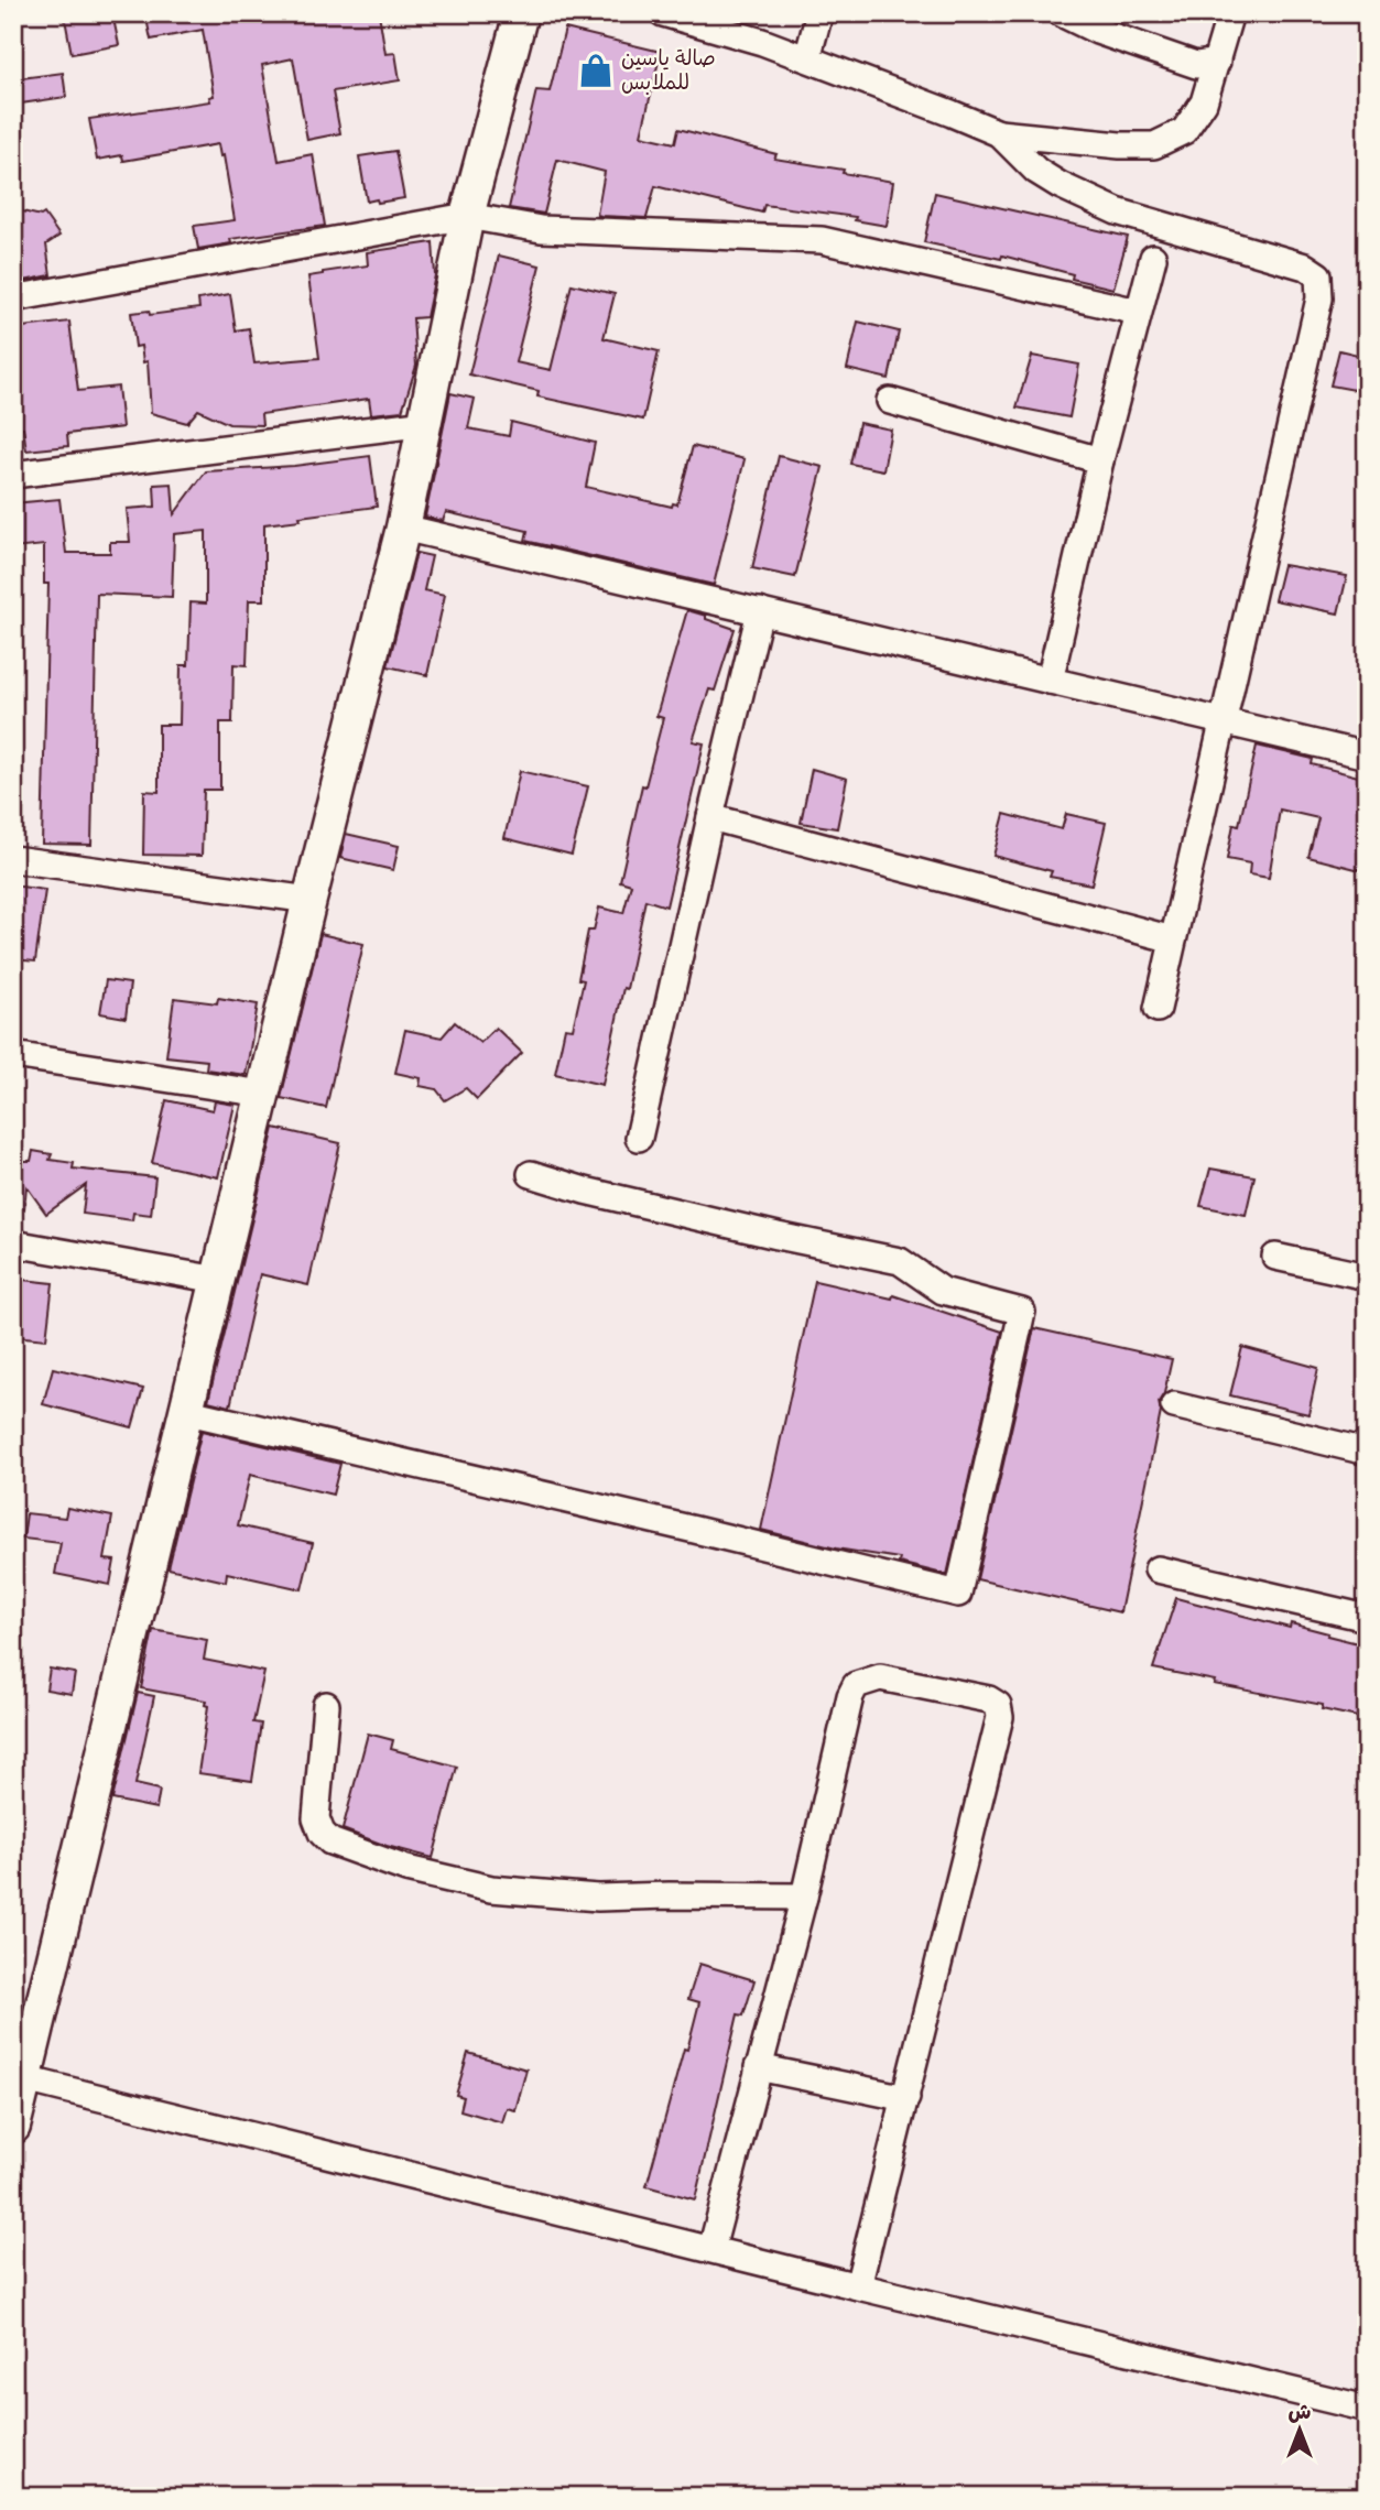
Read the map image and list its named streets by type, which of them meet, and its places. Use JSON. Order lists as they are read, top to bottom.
{
  "places": {
    "shop": ["صالة ياسين للملابس"]
  },
  "north": "top"
}
